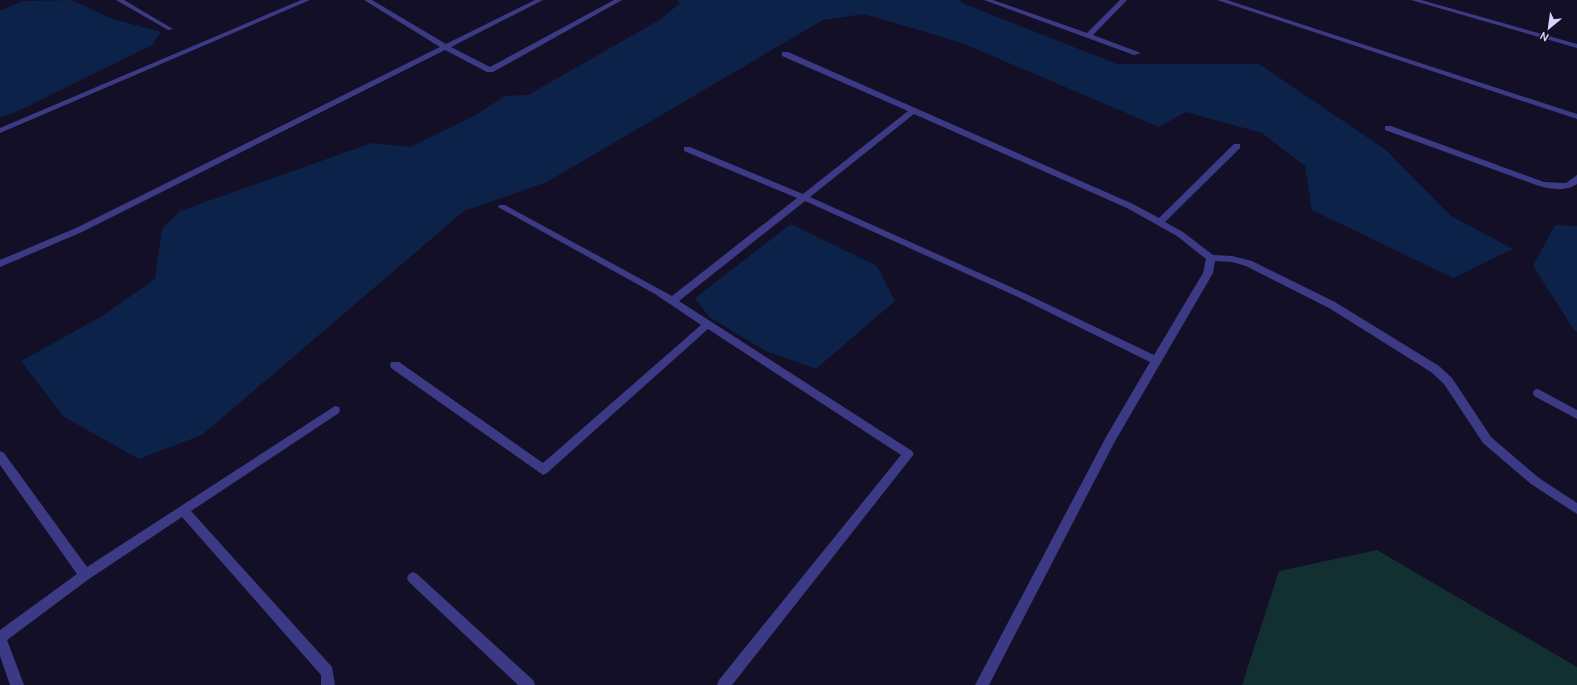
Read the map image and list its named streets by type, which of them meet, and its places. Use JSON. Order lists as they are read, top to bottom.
{
  "north": "bottom left"
}
